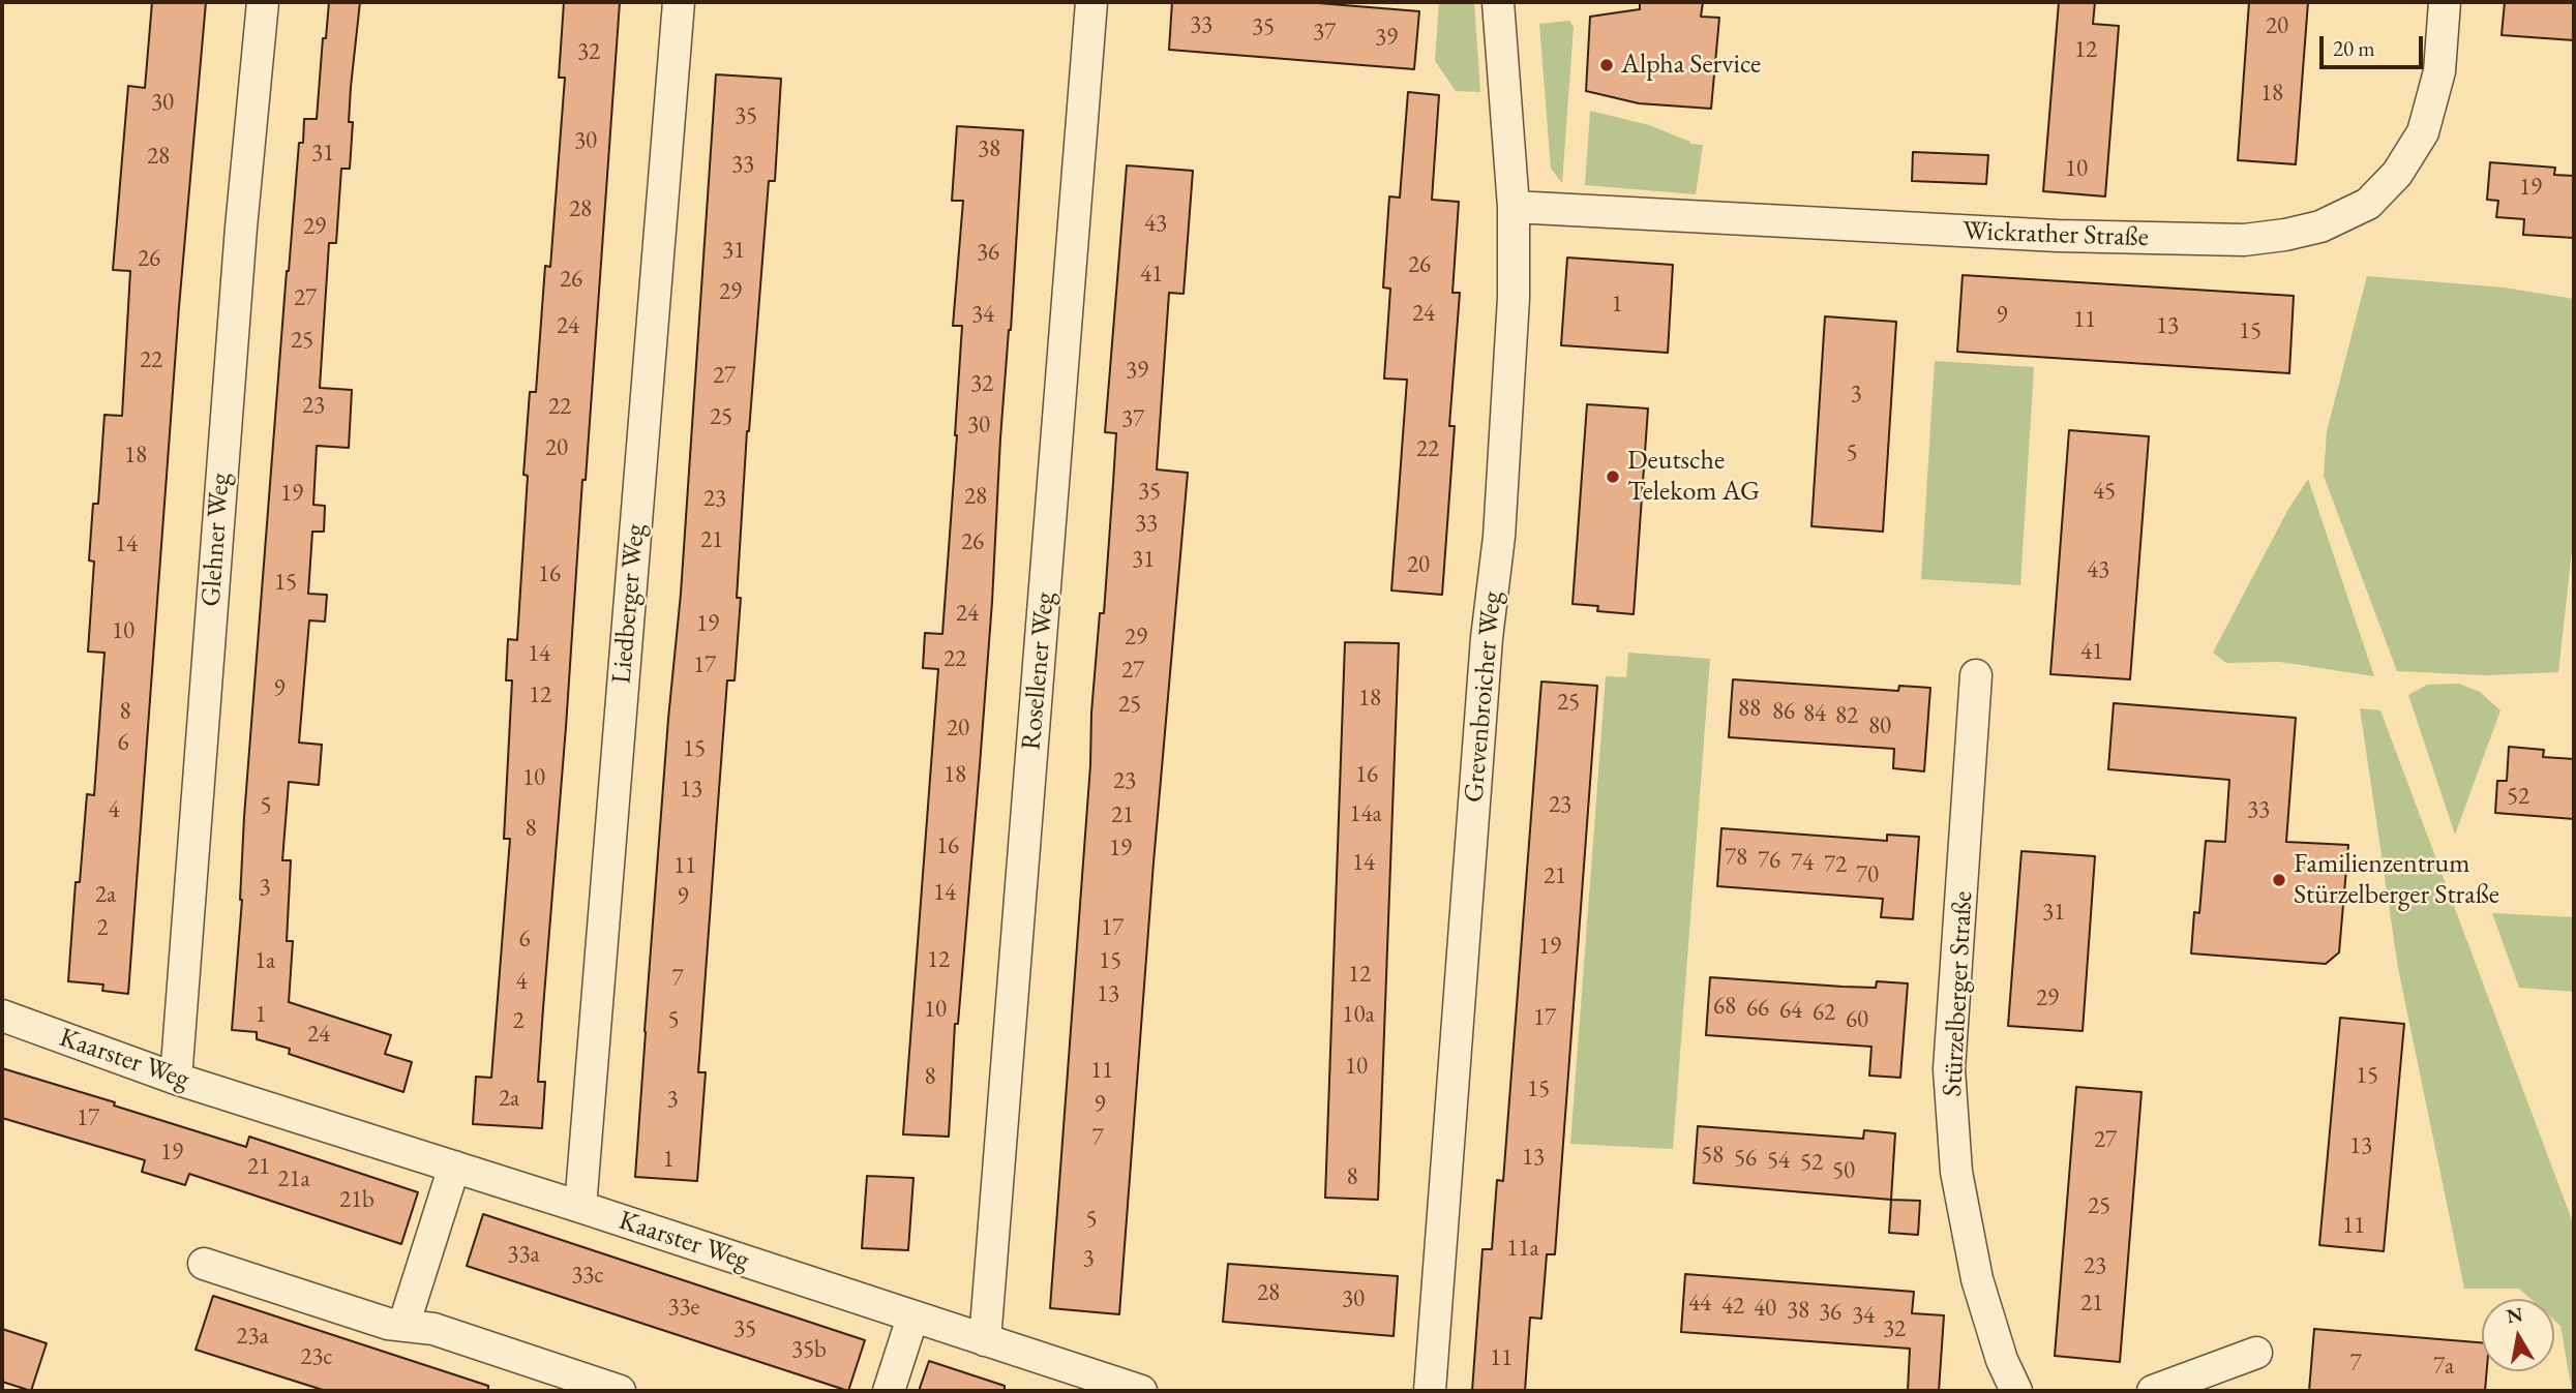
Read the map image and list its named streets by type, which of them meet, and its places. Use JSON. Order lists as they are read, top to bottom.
{
  "streets": {
    "street": [
      "Wickrather Straße",
      "Glehner Weg",
      "Liedberger Weg",
      "Rosellener Weg",
      "Grevenbroicher Weg",
      "Stürzelberger Straße",
      "Kaarster Weg"
    ]
  },
  "crossings": [
    ["Wickrather Straße", "Grevenbroicher Weg"],
    ["Glehner Weg", "Kaarster Weg"],
    ["Liedberger Weg", "Kaarster Weg"],
    ["Rosellener Weg", "Kaarster Weg"]
  ],
  "places": ["Alpha Service", "Deutsche Telekom AG", "Familienzentrum Stürzelberger Straße"],
  "house_numbers": [
    "33",
    "20",
    "35",
    "37",
    "39",
    "12",
    "32",
    "18",
    "30",
    "35",
    "30",
    "38",
    "31",
    "28",
    "33",
    "10",
    "19",
    "28",
    "43",
    "29",
    "31",
    "36",
    "26",
    "26",
    "41",
    "26",
    "29",
    "27",
    "1",
    "24",
    "34",
    "9",
    "11",
    "24",
    "13",
    "15",
    "25",
    "22",
    "39",
    "27",
    "32",
    "3",
    "23",
    "22",
    "25",
    "37",
    "30",
    "20",
    "22",
    "5",
    "18",
    "35",
    "45",
    "19",
    "28",
    "23",
    "33",
    "21",
    "26",
    "14",
    "31",
    "20",
    "43",
    "16",
    "15",
    "24",
    "19",
    "10",
    "29",
    "41",
    "14",
    "22",
    "17",
    "27",
    "9",
    "12",
    "18",
    "25",
    "25",
    "88",
    "8",
    "86",
    "84",
    "82",
    "80",
    "20",
    "6",
    "15",
    "18",
    "16",
    "10",
    "23",
    "13",
    "52",
    "23",
    "5",
    "4",
    "33",
    "14a",
    "21",
    "8",
    "16",
    "19",
    "78",
    "76",
    "14",
    "74",
    "72",
    "11",
    "70",
    "21",
    "3",
    "14",
    "2a",
    "9",
    "31",
    "2",
    "17",
    "6",
    "19",
    "12",
    "1a",
    "15",
    "12",
    "7",
    "4",
    "13",
    "29",
    "68",
    "66",
    "10",
    "64",
    "62",
    "1",
    "10a",
    "17",
    "5",
    "60",
    "2",
    "24",
    "10",
    "11",
    "15",
    "8",
    "15",
    "2a",
    "3",
    "9",
    "17",
    "7",
    "27",
    "13",
    "19",
    "58",
    "13",
    "56",
    "1",
    "54",
    "52",
    "21",
    "50",
    "8",
    "21a",
    "21b",
    "25",
    "5",
    "11",
    "11a",
    "33a",
    "3",
    "23",
    "33c",
    "28",
    "30",
    "44",
    "21",
    "42",
    "33e",
    "40",
    "38",
    "36",
    "34",
    "35",
    "32",
    "23a",
    "35b",
    "23c",
    "11",
    "7",
    "7a"
  ],
  "scale_bar": "20 m",
  "north": "top"
}
